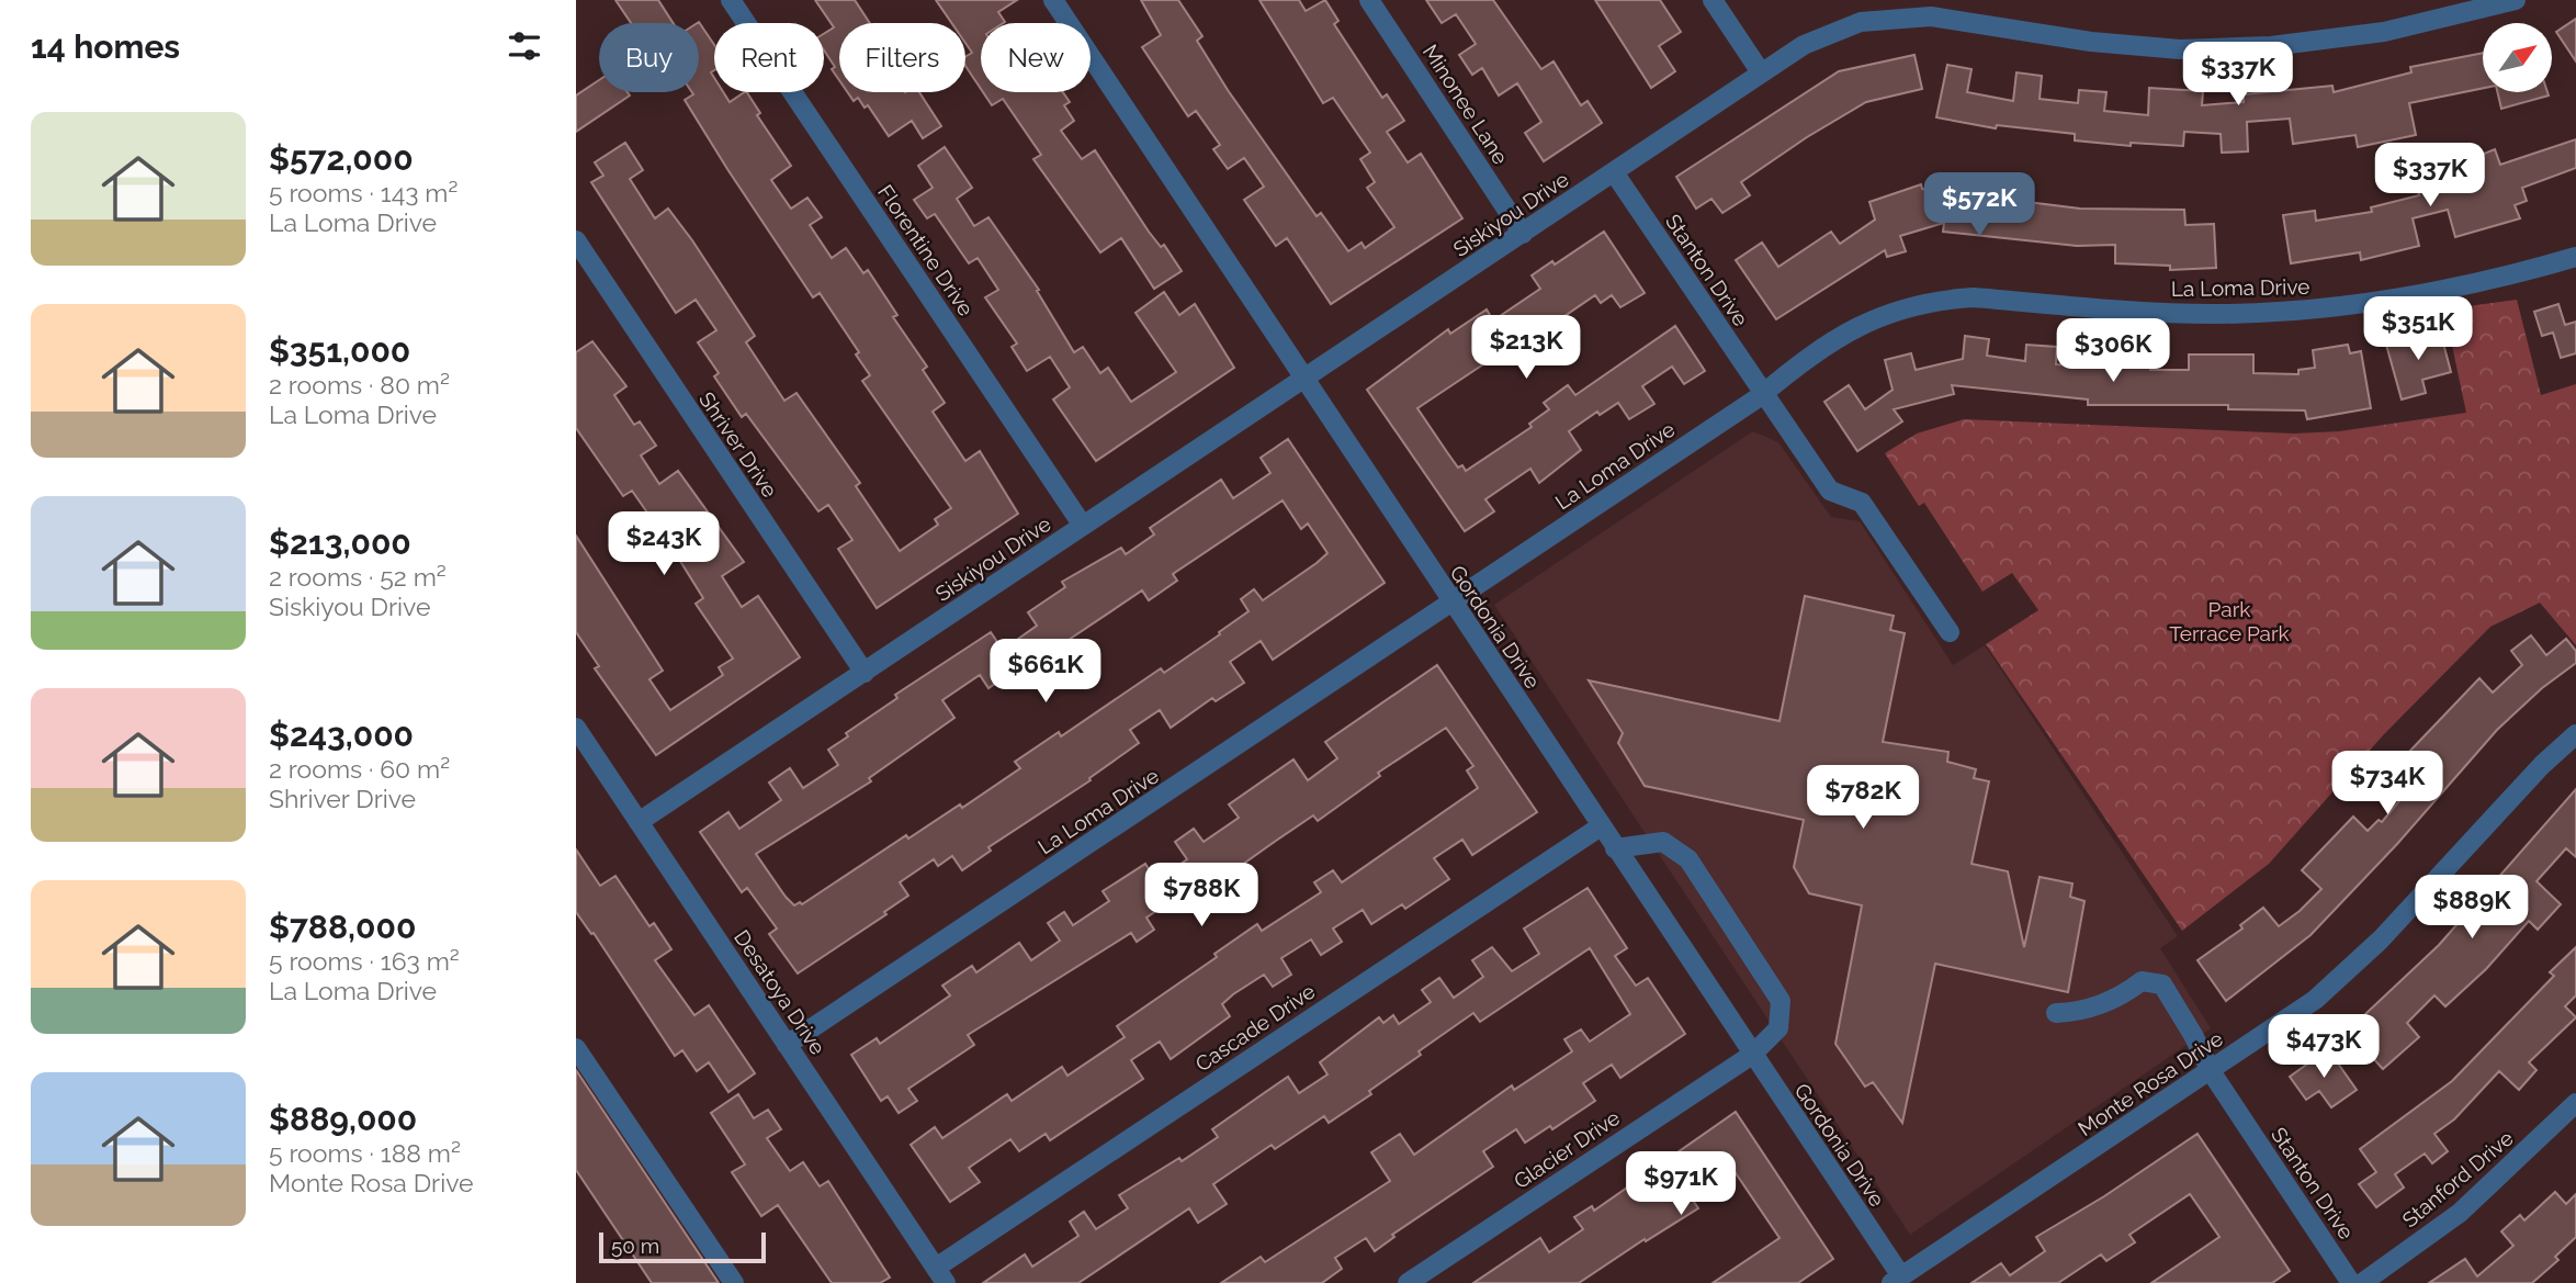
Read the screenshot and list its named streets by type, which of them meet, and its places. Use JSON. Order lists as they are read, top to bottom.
{
  "streets": {
    "street": [
      "Minonee Lane",
      "Siskiyou Drive",
      "Florentine Drive",
      "Stanton Drive",
      "La Loma Drive",
      "Shriver Drive",
      "Gordonia Drive",
      "Desatoya Drive",
      "Cascade Drive",
      "Monte Rosa Drive",
      "Glacier Drive",
      "Stanford Drive"
    ]
  },
  "crossings": [
    ["Minonee Lane", "Siskiyou Drive"],
    ["Siskiyou Drive", "Florentine Drive"],
    ["Siskiyou Drive", "Stanton Drive"],
    ["Siskiyou Drive", "Shriver Drive"],
    ["Siskiyou Drive", "Gordonia Drive"],
    ["Siskiyou Drive", "Desatoya Drive"],
    ["Stanton Drive", "La Loma Drive"],
    ["Stanton Drive", "Monte Rosa Drive"],
    ["La Loma Drive", "Gordonia Drive"],
    ["La Loma Drive", "Desatoya Drive"],
    ["Gordonia Drive", "Cascade Drive"],
    ["Gordonia Drive", "Monte Rosa Drive"],
    ["Gordonia Drive", "Glacier Drive"],
    ["Desatoya Drive", "Cascade Drive"]
  ],
  "parks": ["Park Terrace Park"],
  "scale_bar": "50 m",
  "north": "top right",
  "page": {
    "heading": "14 homes",
    "chip": [
      "Buy",
      "Rent",
      "Filters",
      "New"
    ],
    "price": [
      "$337K",
      "$337K",
      "$572K",
      "$351K",
      "$213K",
      "$306K",
      "$243K",
      "$661K",
      "$734K",
      "$782K",
      "$788K",
      "$889K",
      "$473K",
      "$971K"
    ],
    "list": [
      {
        "name": "$572,000",
        "note": "5 rooms · 143 m² · La Loma Drive"
      },
      {
        "name": "$351,000",
        "note": "2 rooms · 80 m² · La Loma Drive"
      },
      {
        "name": "$213,000",
        "note": "2 rooms · 52 m² · Siskiyou Drive"
      },
      {
        "name": "$243,000",
        "note": "2 rooms · 60 m² · Shriver Drive"
      },
      {
        "name": "$788,000",
        "note": "5 rooms · 163 m² · La Loma Drive"
      },
      {
        "name": "$889,000",
        "note": "5 rooms · 188 m² · Monte Rosa Drive"
      }
    ],
    "scale": "50 m"
  }
}
